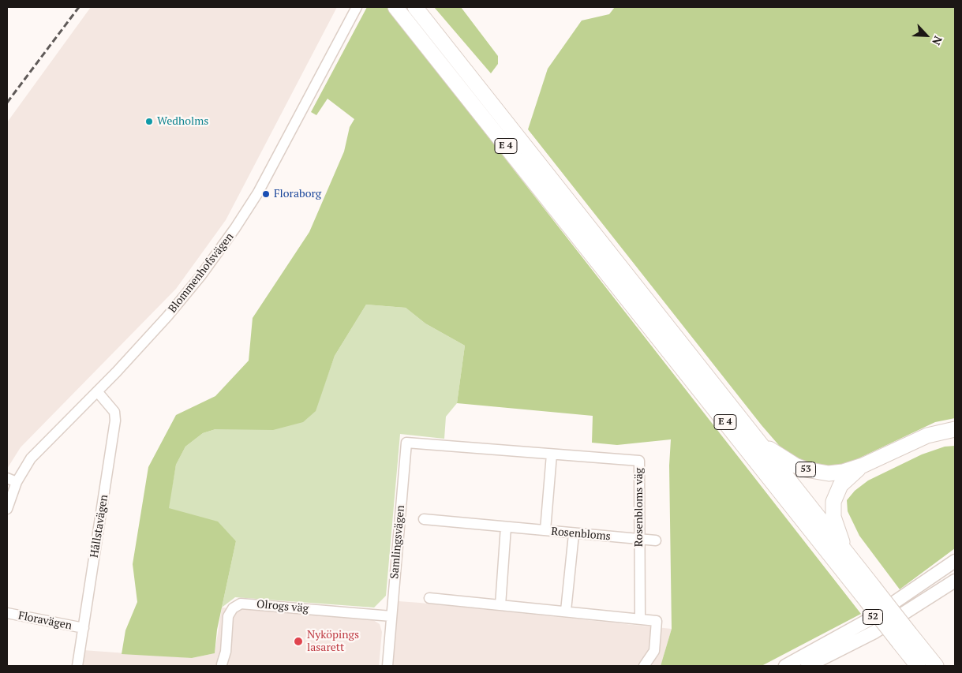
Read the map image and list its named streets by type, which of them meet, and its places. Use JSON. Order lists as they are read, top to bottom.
{
  "streets": {
    "highway": ["E 4", "53"],
    "main road": ["52"],
    "street": [
      "Blommenhofsvägen",
      "Rosenbloms väg",
      "Hållstavägen",
      "Rosenbloms",
      "Samlingsvägen",
      "Olrogs väg",
      "Floravägen"
    ]
  },
  "crossings": [
    ["E 4", "53"],
    ["Blommenhofsvägen", "Hållstavägen"],
    ["Rosenbloms väg", "Rosenbloms"],
    ["Rosenbloms väg", "Samlingsvägen"],
    ["Hållstavägen", "Floravägen"],
    ["Samlingsvägen", "Olrogs väg"]
  ],
  "places": ["Wedholms", "Floraborg", "Nyköpings lasarett"],
  "north": "bottom right"
}
